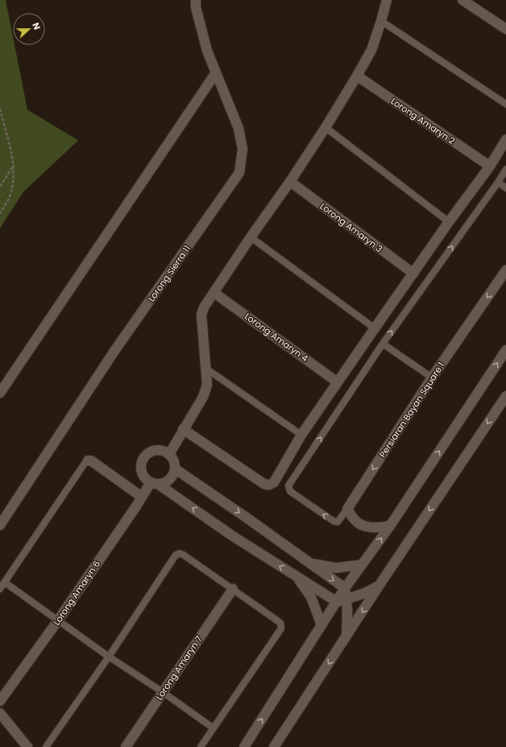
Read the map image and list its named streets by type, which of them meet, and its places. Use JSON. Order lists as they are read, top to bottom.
{
  "streets": {
    "street": [
      "Lorong Amaryn 2",
      "Lorong Amaryn 3",
      "Lorong Sierra 11",
      "Lorong Amaryn 4",
      "Persiaran Bayan Square 1",
      "Lorong Amaryn 6",
      "Lorong Amaryn 7"
    ]
  },
  "north": "right"
}
